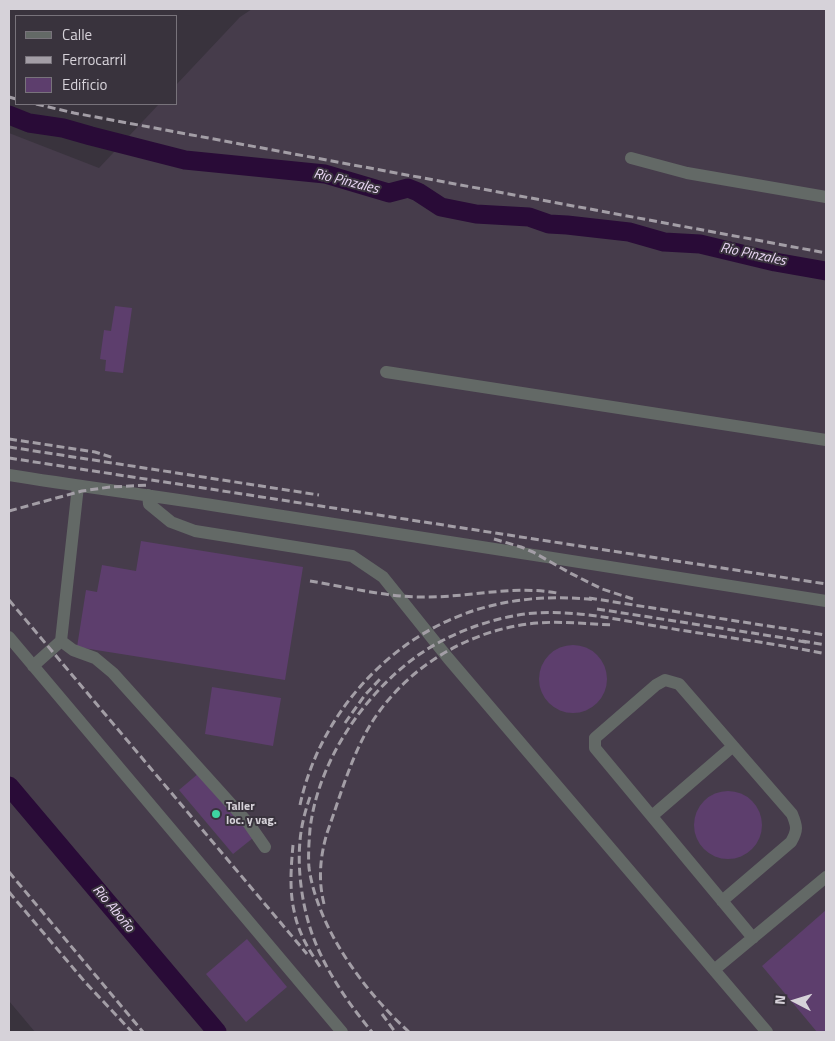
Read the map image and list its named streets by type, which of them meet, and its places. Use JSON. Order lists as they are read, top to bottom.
{
  "water": ["Rio Pinzales", "Rio Aboño"],
  "places": ["Taller loc. y vag."],
  "legend": ["Calle", "Ferrocarril", "Edificio"],
  "north": "left"
}
